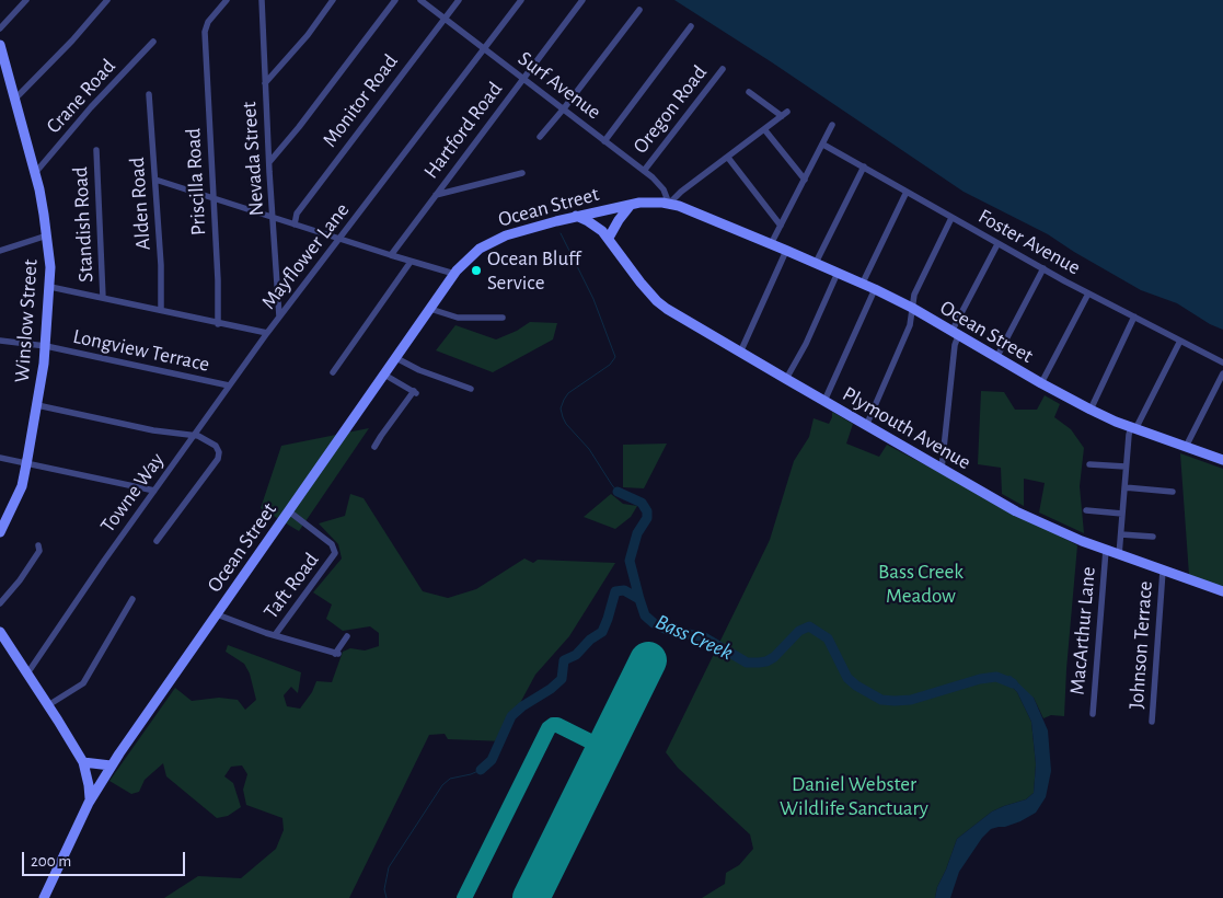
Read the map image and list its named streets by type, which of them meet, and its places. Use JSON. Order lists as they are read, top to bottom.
{
  "streets": {
    "main road": ["Ocean Street", "Winslow Street", "Plymouth Avenue"],
    "street": [
      "Surf Avenue",
      "Crane Road",
      "Monitor Road",
      "Oregon Road",
      "Hartford Road",
      "Nevada Street",
      "Priscilla Road",
      "Alden Road",
      "Standish Road",
      "Foster Avenue",
      "Mayflower Lane",
      "Longview Terrace",
      "Towne Way",
      "Taft Road",
      "MacArthur Lane",
      "Johnson Terrace"
    ]
  },
  "crossings": [
    ["Surf Avenue", "Monitor Road"],
    ["Surf Avenue", "Oregon Road"],
    ["Surf Avenue", "Hartford Road"],
    ["Surf Avenue", "Ocean Street"],
    ["Surf Avenue", "Mayflower Lane"],
    ["Crane Road", "Winslow Street"],
    ["Nevada Street", "Mayflower Lane"],
    ["Priscilla Road", "Mayflower Lane"],
    ["Alden Road", "Mayflower Lane"],
    ["Ocean Street", "Plymouth Avenue"],
    ["Ocean Street", "Taft Road"],
    ["Standish Road", "Mayflower Lane"],
    ["Mayflower Lane", "Winslow Street"],
    ["Mayflower Lane", "Towne Way"],
    ["Winslow Street", "Longview Terrace"],
    ["Longview Terrace", "Towne Way"],
    ["Plymouth Avenue", "MacArthur Lane"],
    ["Plymouth Avenue", "Johnson Terrace"]
  ],
  "water": ["Bass Creek"],
  "parks": ["Bass Creek Meadow", "Daniel Webster Wildlife Sanctuary"],
  "places": ["Ocean Bluff Service"],
  "scale_bar": "200 m"
}
